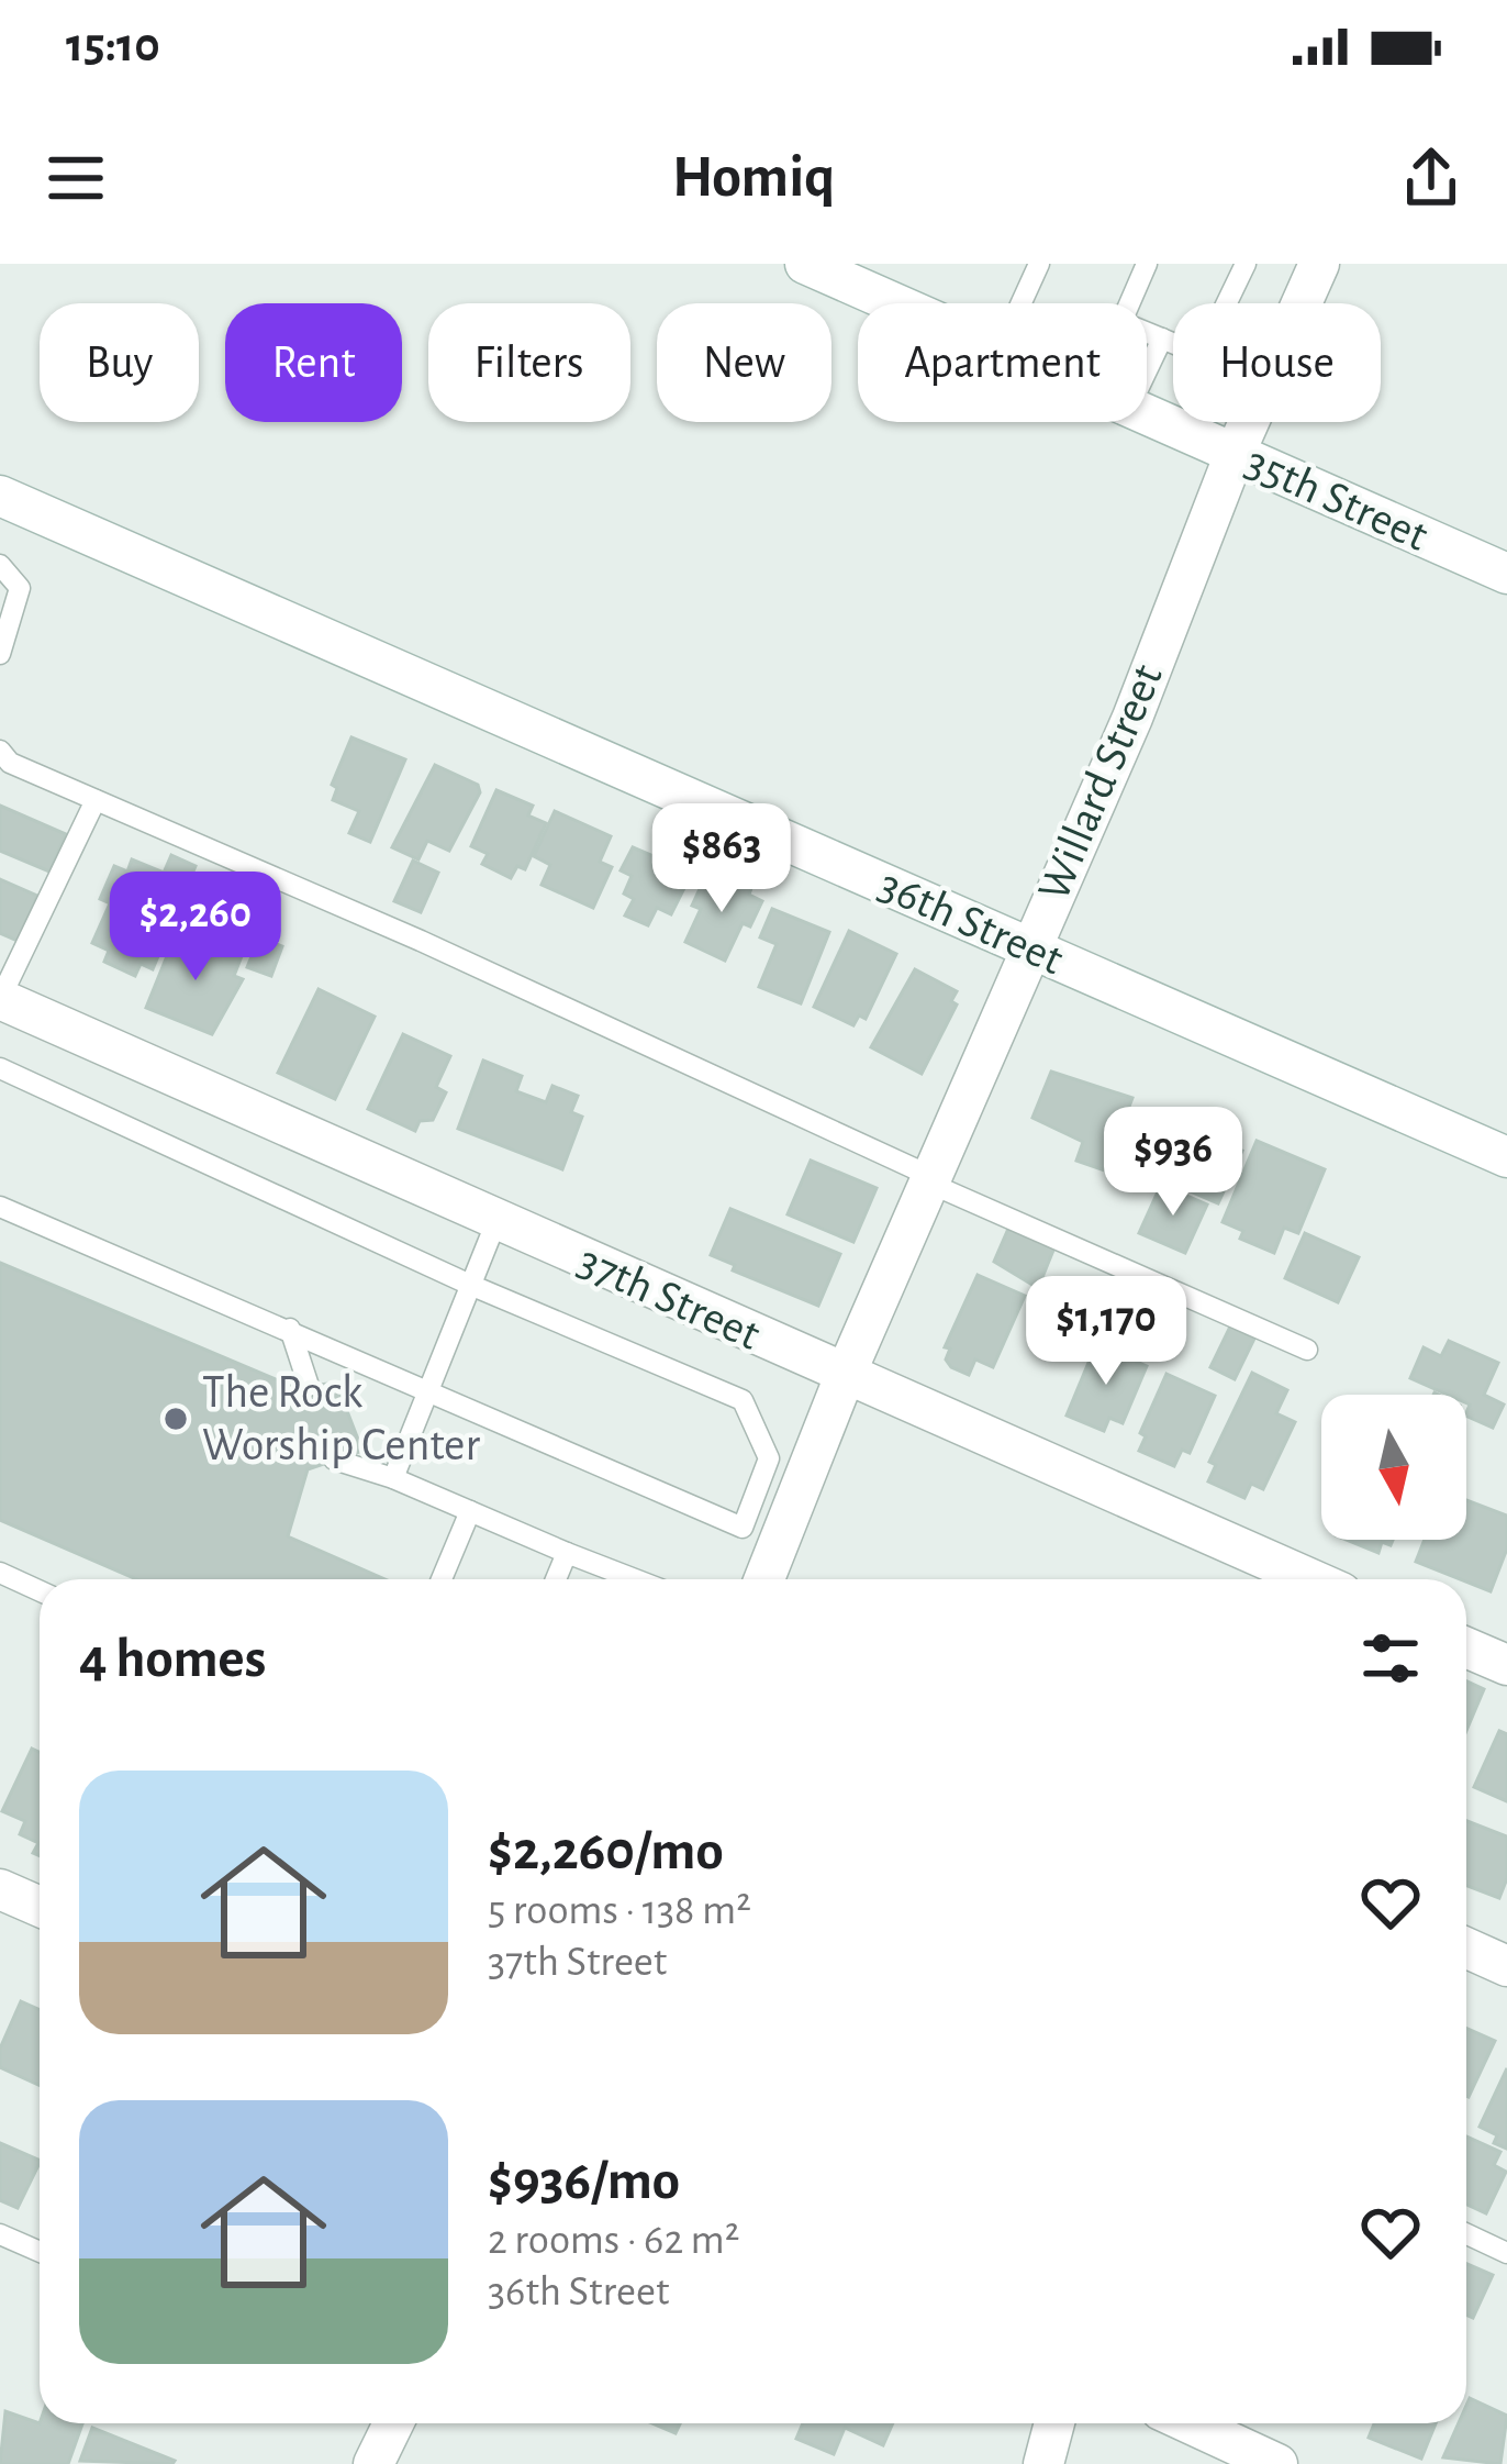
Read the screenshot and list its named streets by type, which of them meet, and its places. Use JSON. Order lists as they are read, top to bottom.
{
  "streets": {
    "street": [
      "35th Street",
      "Willard Street",
      "36th Street",
      "37th Street"
    ]
  },
  "crossings": [
    ["35th Street", "Willard Street"],
    ["Willard Street", "36th Street"],
    ["Willard Street", "37th Street"]
  ],
  "places": ["The Rock Worship Center"],
  "north": "bottom",
  "page": {
    "status": "15:10",
    "header": "Homiq",
    "chip": [
      "Buy",
      "Rent",
      "Filters",
      "New",
      "Apartment",
      "House"
    ],
    "price": [
      "$863",
      "$2,260",
      "$936",
      "$1,170"
    ],
    "heading": "4 homes",
    "list": [
      {
        "name": "$2,260/mo",
        "note": "5 rooms · 138 m² · 37th Street"
      },
      {
        "name": "$936/mo",
        "note": "2 rooms · 62 m² · 36th Street"
      }
    ]
  }
}
